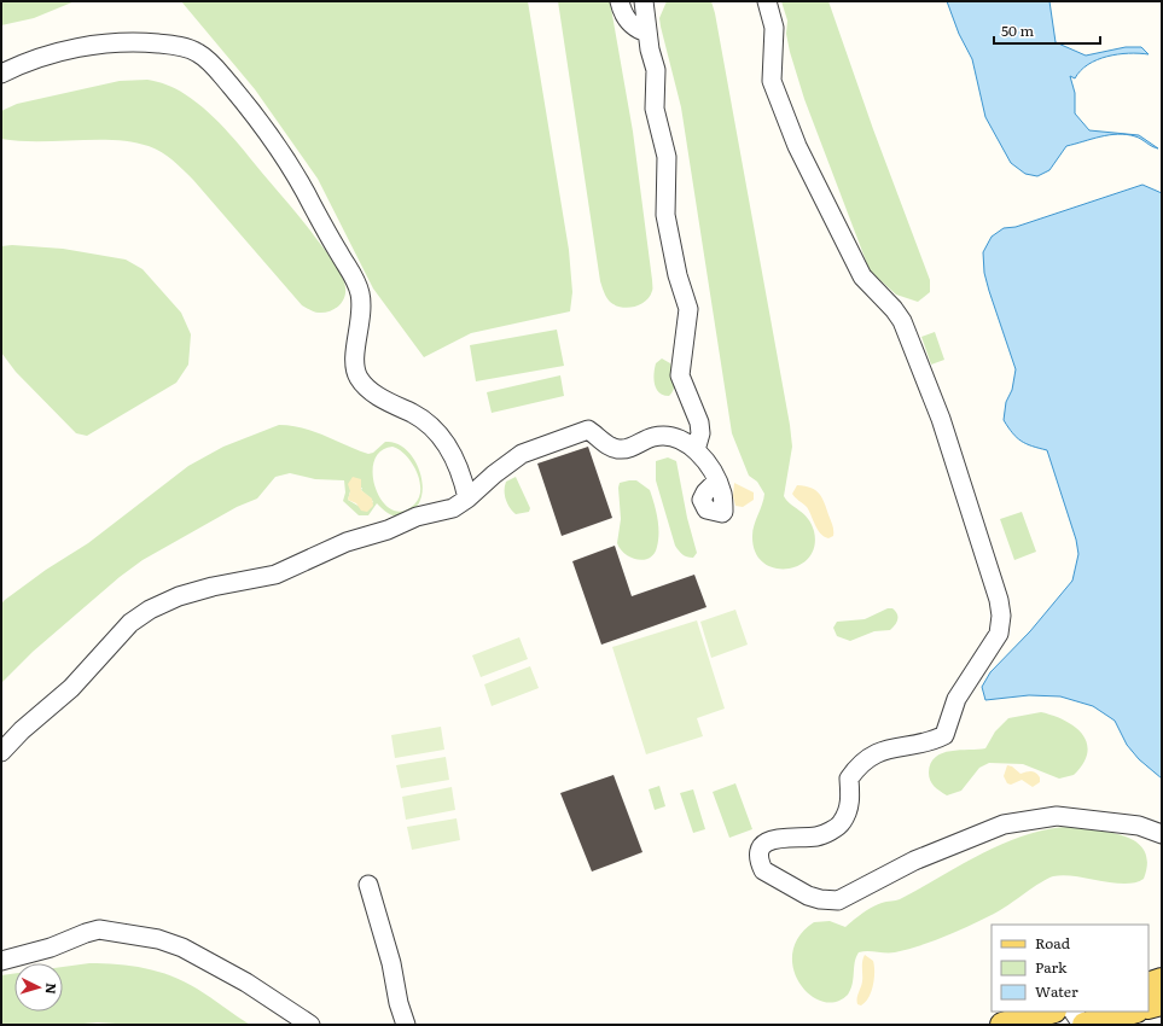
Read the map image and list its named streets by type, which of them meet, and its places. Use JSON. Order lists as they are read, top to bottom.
{
  "legend": ["Road", "Park", "Water"],
  "scale_bar": "50 m",
  "north": "right"
}
